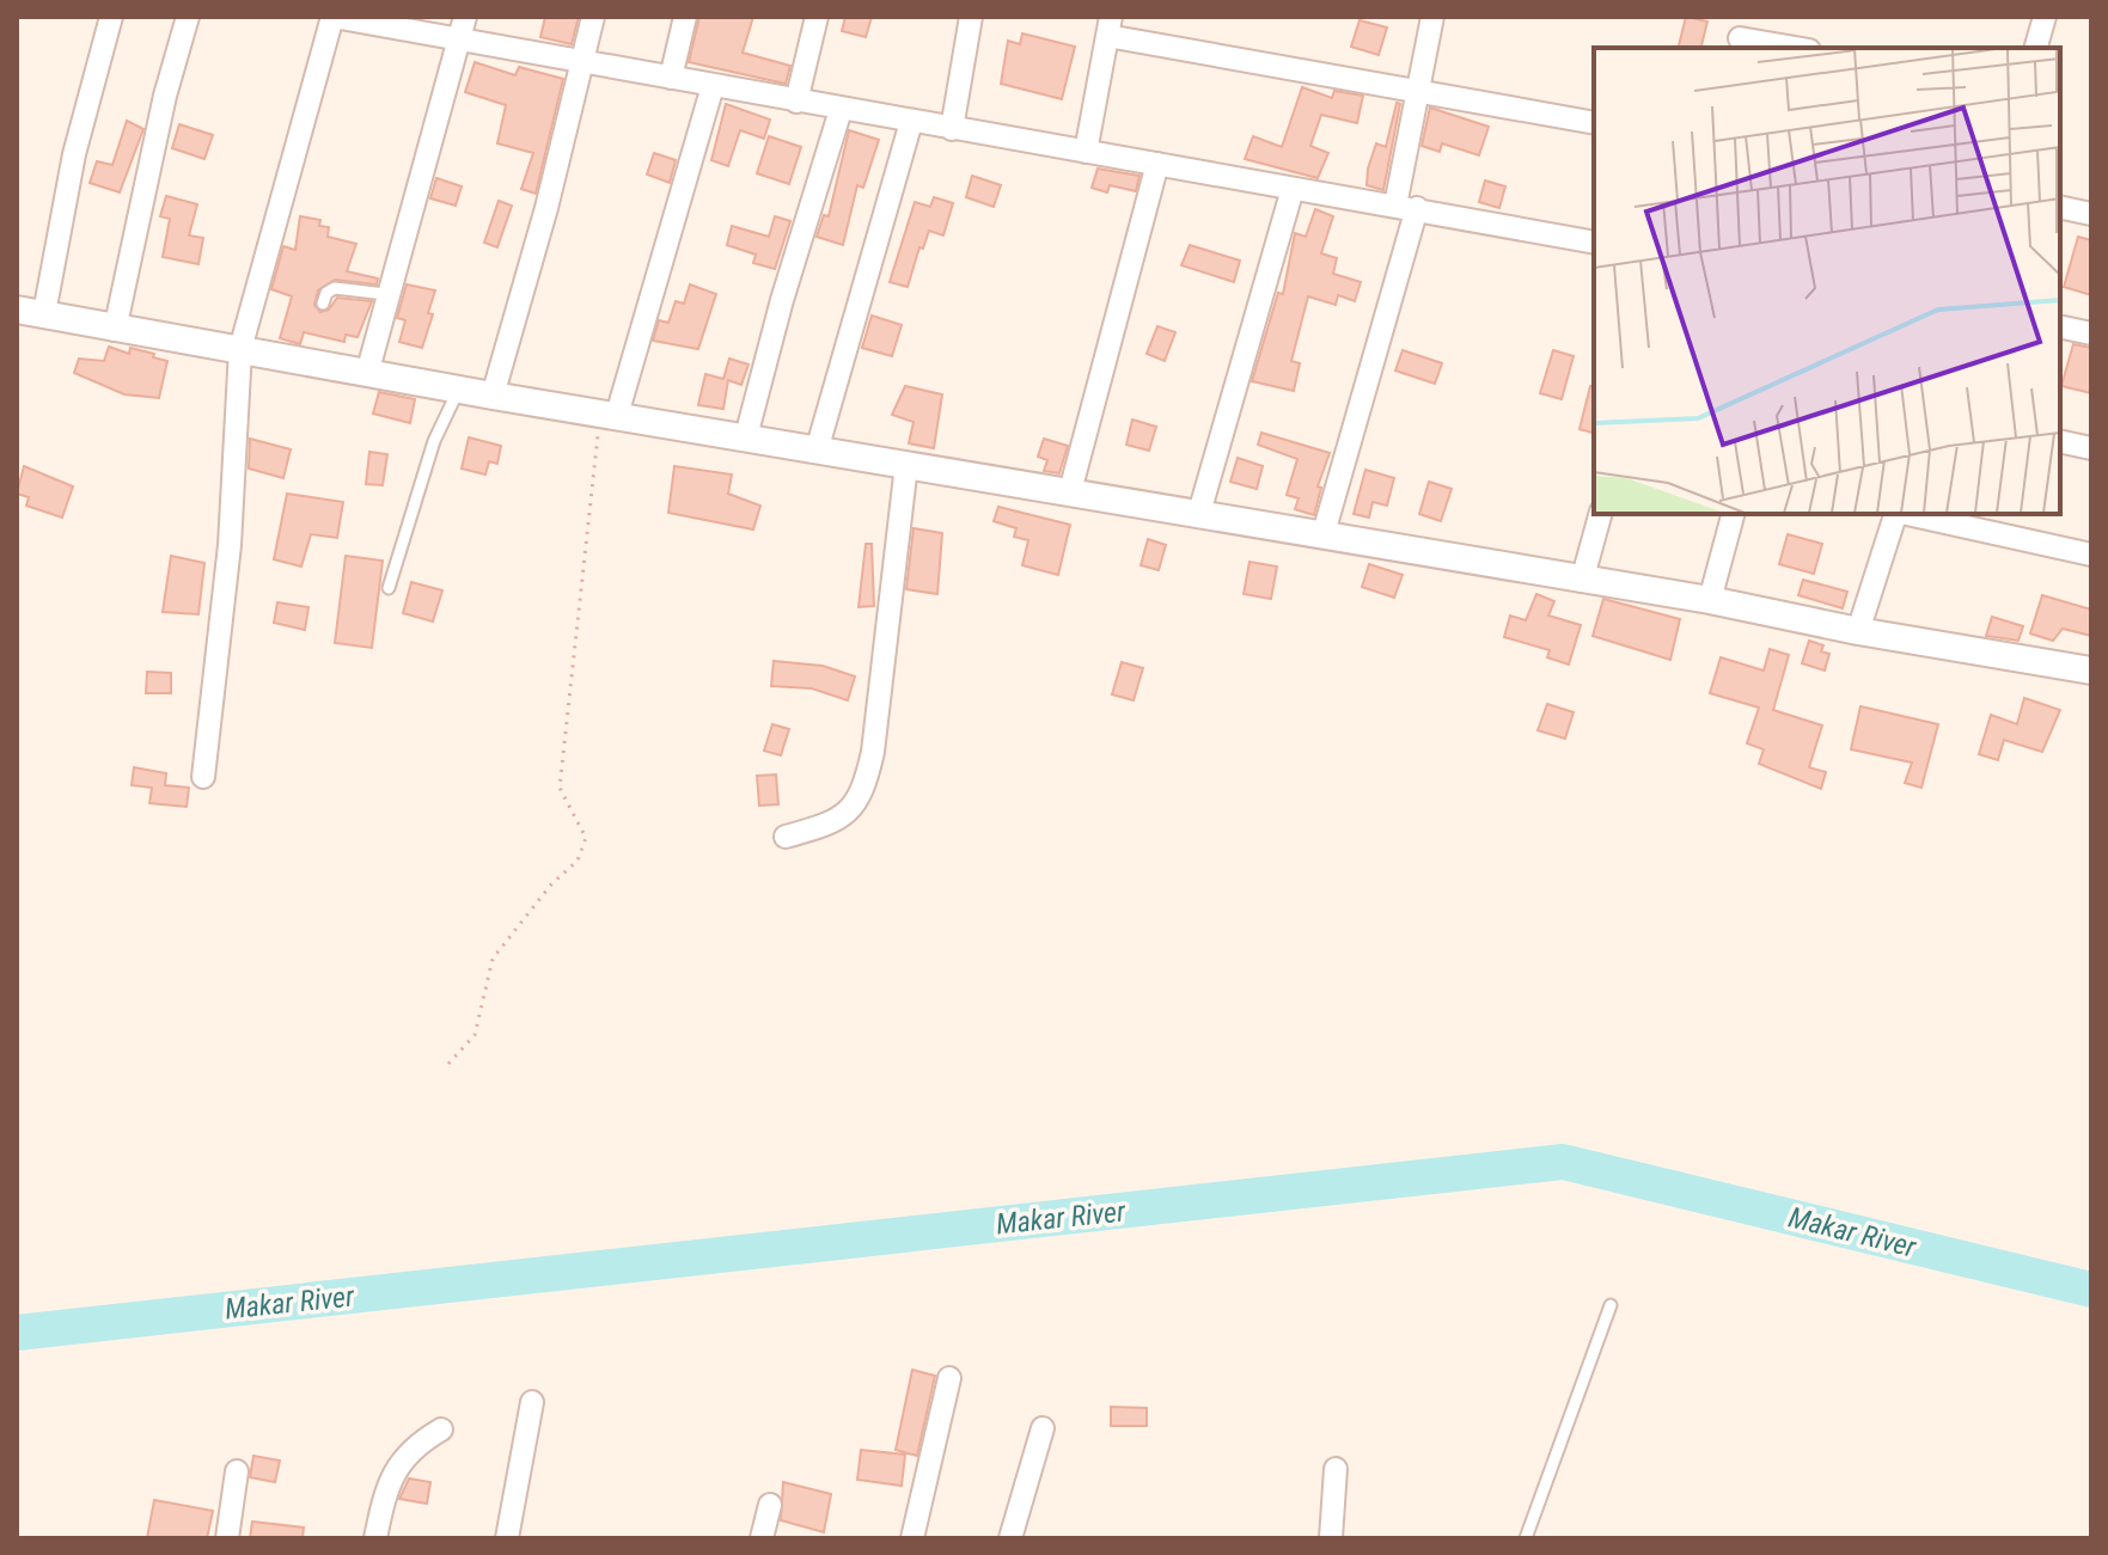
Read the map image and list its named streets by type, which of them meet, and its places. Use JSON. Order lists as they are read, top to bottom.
{
  "water": ["Makar River"]
}
